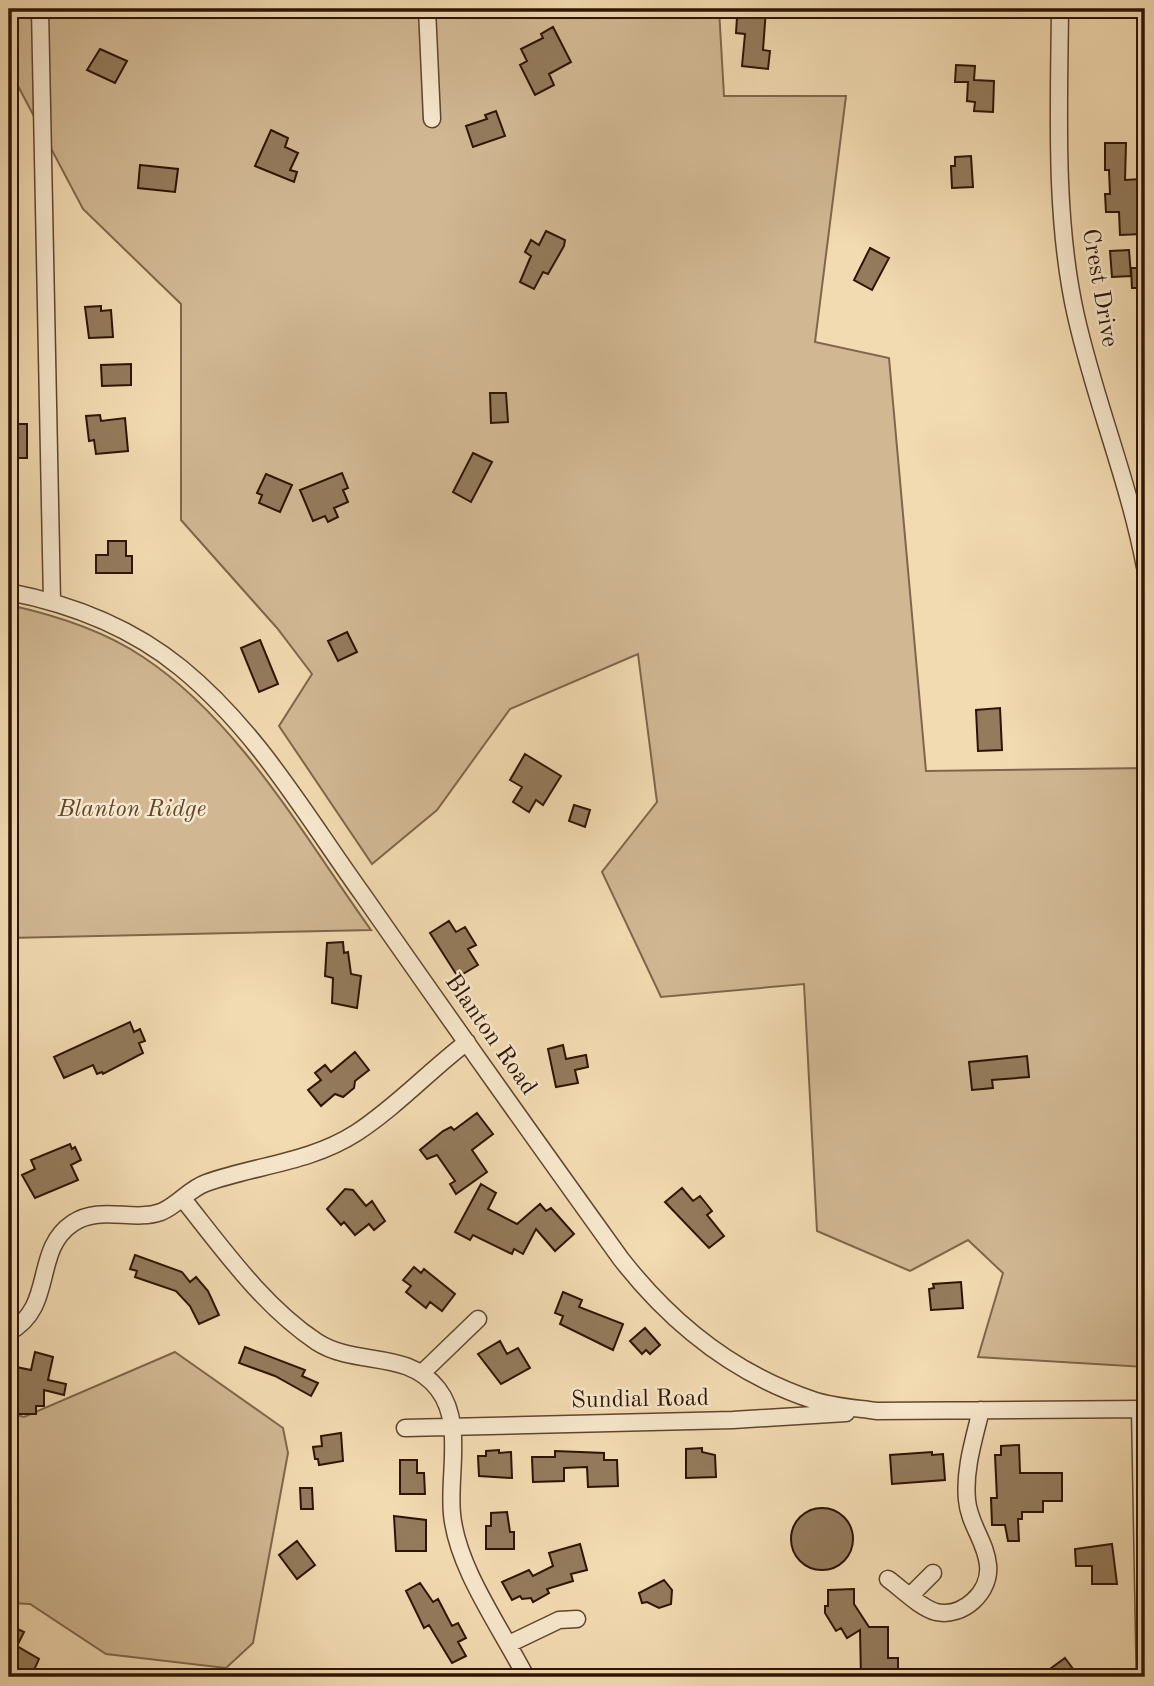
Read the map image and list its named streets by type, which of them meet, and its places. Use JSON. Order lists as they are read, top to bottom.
{
  "streets": {
    "street": ["Crest Drive", "Blanton Road", "Sundial Road"]
  },
  "crossings": [
    ["Blanton Road", "Sundial Road"]
  ],
  "parks": ["Blanton Ridge"]
}
